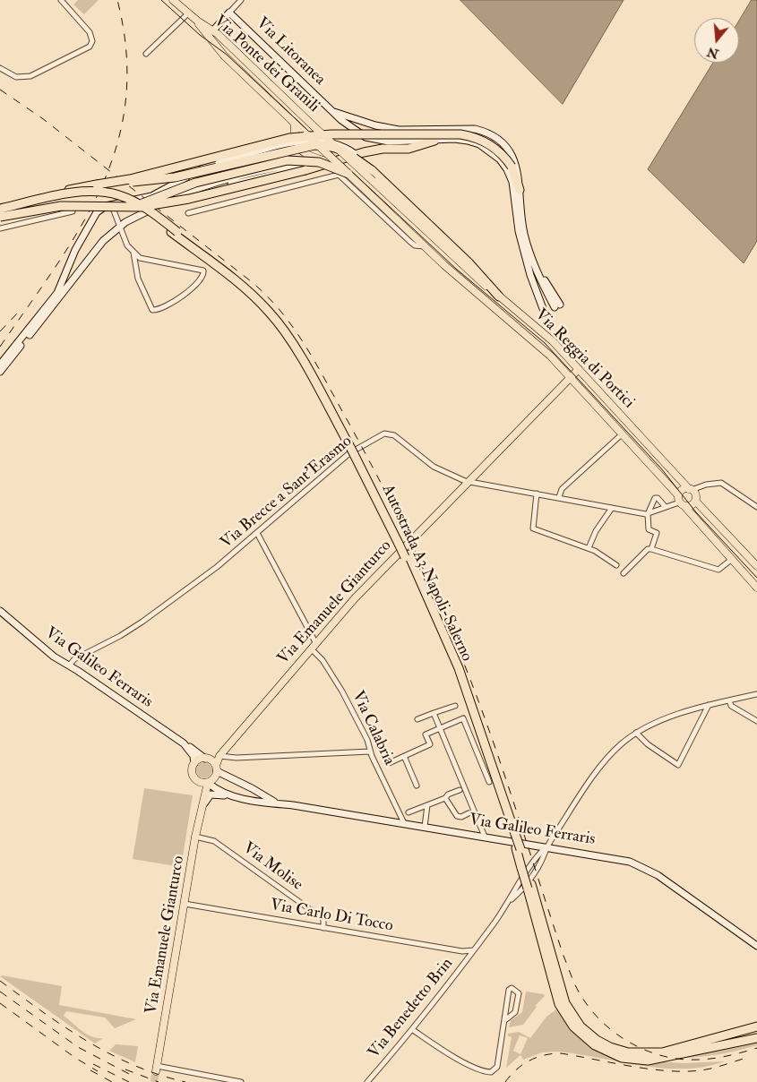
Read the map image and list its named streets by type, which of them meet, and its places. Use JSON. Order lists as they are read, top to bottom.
{
  "streets": {
    "highway": ["Autostrada A3 Napoli-Salerno"],
    "main road": [
      "Via Litoranea",
      "Via Ponte dei Granili",
      "Via Reggia di Portici",
      "Via Emanuele Gianturco",
      "Via Galileo Ferraris"
    ],
    "street": [
      "Via Brecce a Sant'Erasmo",
      "Via Calabria",
      "Via Molise",
      "Via Carlo Di Tocco",
      "Via Benedetto Brin"
    ]
  },
  "crossings": [
    ["Via Ponte dei Granili", "Via Reggia di Portici"],
    ["Via Reggia di Portici", "Via Emanuele Gianturco"],
    ["Via Brecce a Sant'Erasmo", "Via Emanuele Gianturco"],
    ["Via Brecce a Sant'Erasmo", "Via Galileo Ferraris"],
    ["Via Emanuele Gianturco", "Via Galileo Ferraris"],
    ["Via Emanuele Gianturco", "Via Calabria"],
    ["Via Emanuele Gianturco", "Via Molise"],
    ["Via Emanuele Gianturco", "Via Carlo Di Tocco"],
    ["Via Galileo Ferraris", "Via Calabria"],
    ["Via Galileo Ferraris", "Via Benedetto Brin"],
    ["Via Molise", "Via Carlo Di Tocco"],
    ["Via Carlo Di Tocco", "Via Benedetto Brin"]
  ],
  "north": "bottom"
}
